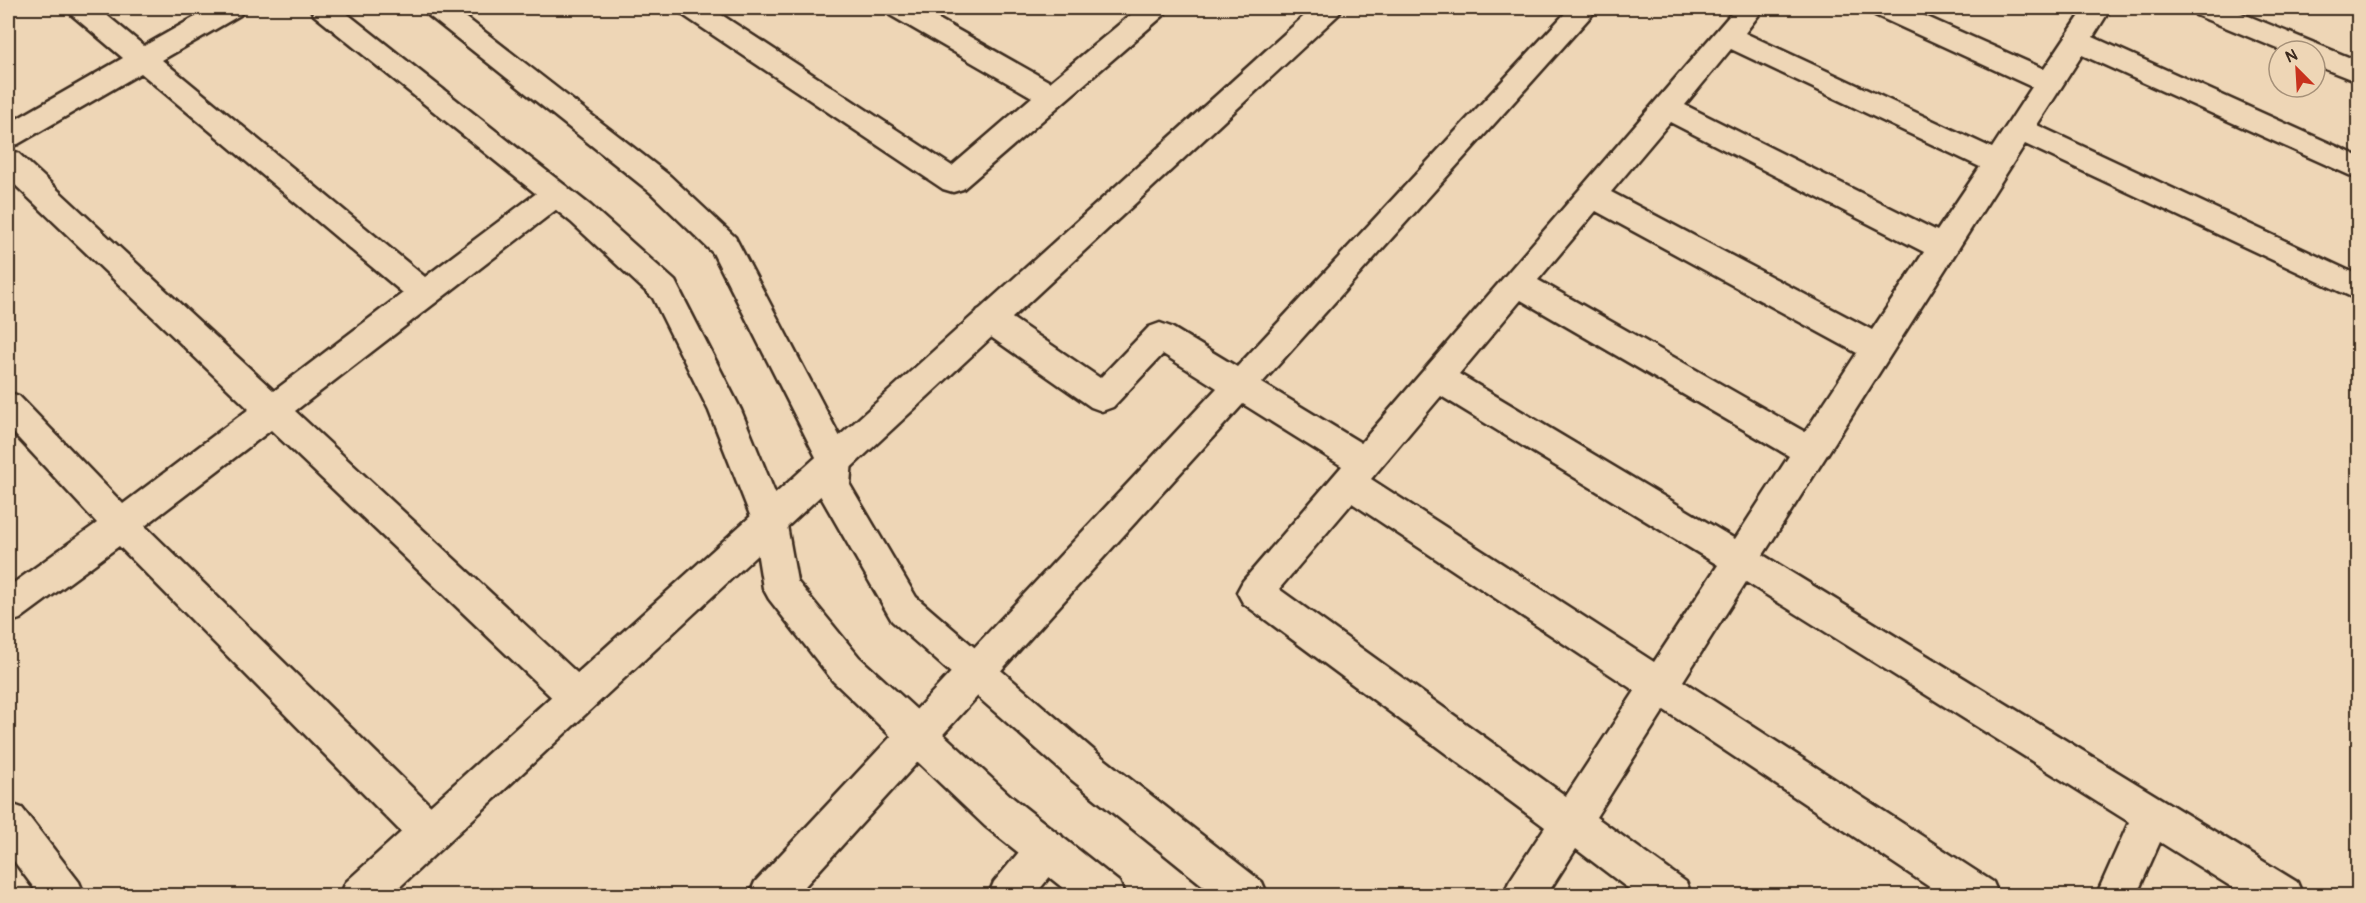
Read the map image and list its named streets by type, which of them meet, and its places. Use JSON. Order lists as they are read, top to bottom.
{
  "north": "top left"
}
